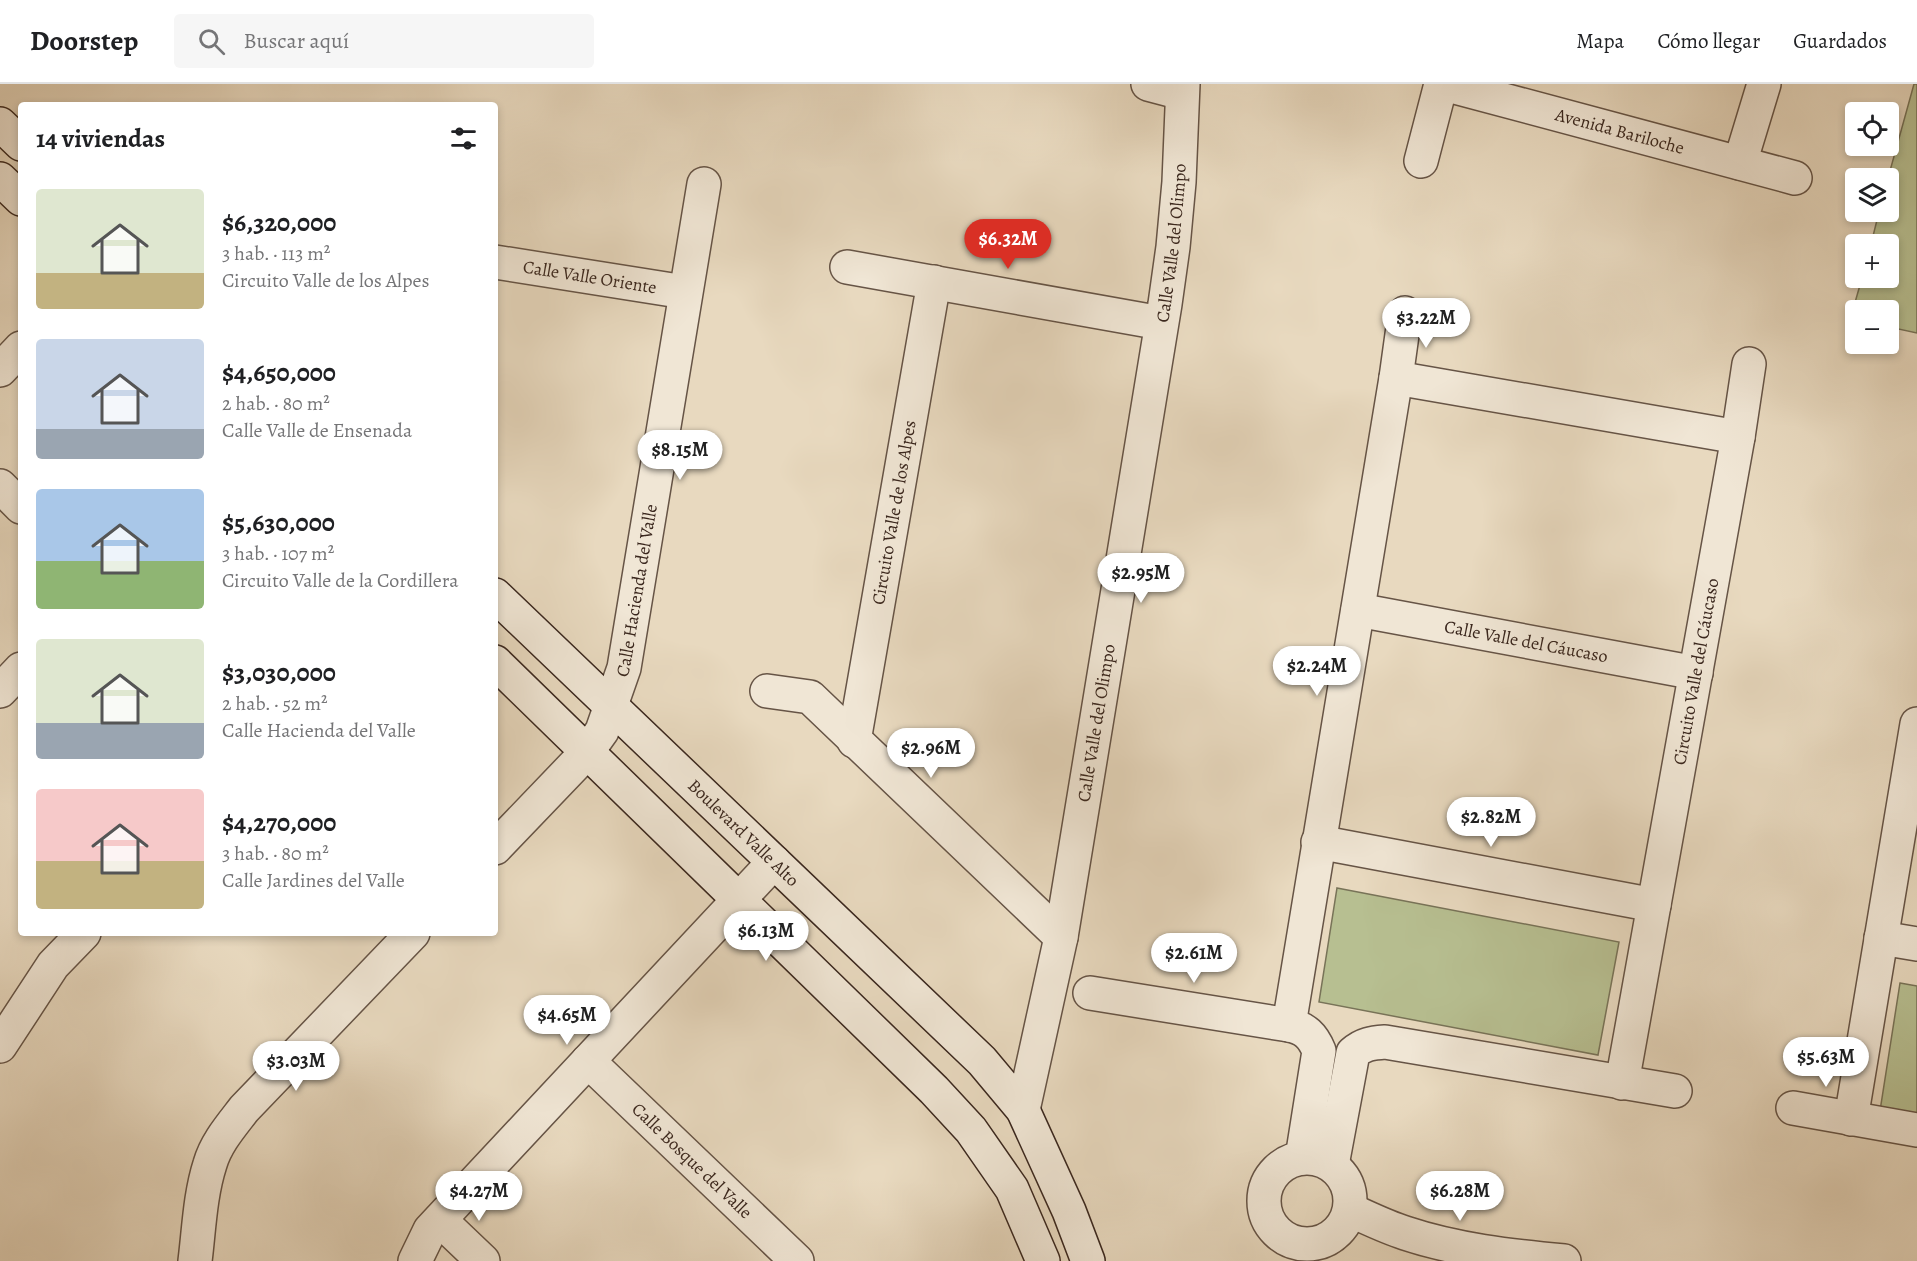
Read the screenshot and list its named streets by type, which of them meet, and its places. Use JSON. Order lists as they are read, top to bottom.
{
  "streets": {
    "street": [
      "Avenida Bariloche",
      "Calle Valle del Olimpo",
      "Calle Valle Oriente",
      "Circuito Valle de los Alpes",
      "Calle Hacienda del Valle",
      "Calle Valle del Cáucaso",
      "Circuito Valle del Cáucaso",
      "Boulevard Valle Alto",
      "Calle Bosque del Valle"
    ]
  },
  "crossings": [
    ["Calle Valle del Olimpo", "Boulevard Valle Alto"],
    ["Calle Valle Oriente", "Calle Hacienda del Valle"],
    ["Calle Hacienda del Valle", "Boulevard Valle Alto"],
    ["Calle Valle del Cáucaso", "Circuito Valle del Cáucaso"]
  ],
  "page": {
    "header": "Doorstep",
    "search": "Buscar aquí",
    "nav": ["Mapa", "Cómo llegar", "Guardados"],
    "map_buttons": ["+", "−"],
    "heading": "14 viviendas",
    "list": [
      {
        "name": "$6,320,000",
        "note": "3 hab. · 113 m² · Circuito Valle de los Alpes"
      },
      {
        "name": "$4,650,000",
        "note": "2 hab. · 80 m² · Calle Valle de Ensenada"
      },
      {
        "name": "$5,630,000",
        "note": "3 hab. · 107 m² · Circuito Valle de la Cordillera"
      },
      {
        "name": "$3,030,000",
        "note": "2 hab. · 52 m² · Calle Hacienda del Valle"
      },
      {
        "name": "$4,270,000",
        "note": "3 hab. · 80 m² · Calle Jardines del Valle"
      }
    ],
    "price": [
      "$6.32M",
      "$3.22M",
      "$8.15M",
      "$2.95M",
      "$2.24M",
      "$2.96M",
      "$2.82M",
      "$6.13M",
      "$2.61M",
      "$4.65M",
      "$5.63M",
      "$3.03M",
      "$4.27M",
      "$6.28M"
    ]
  }
}
